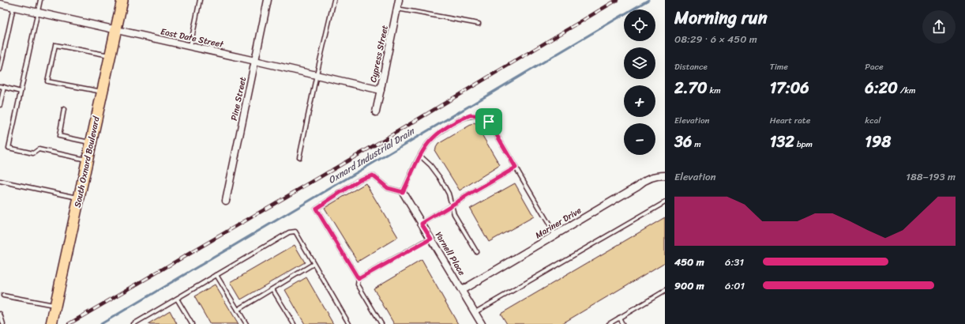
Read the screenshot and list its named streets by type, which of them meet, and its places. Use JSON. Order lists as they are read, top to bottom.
{
  "streets": {
    "main road": ["South Oxnard Boulevard"],
    "street": [
      "East Date Street",
      "Cypress Street",
      "Pine Street",
      "Mariner Drive",
      "Yarnell Place"
    ]
  },
  "crossings": [
    ["East Date Street", "Cypress Street"],
    ["East Date Street", "Pine Street"],
    ["East Date Street", "South Oxnard Boulevard"],
    ["Mariner Drive", "Yarnell Place"]
  ],
  "water": ["Oxnard Industrial Drain"],
  "page": {
    "heading": ["Morning run", "08:29 · 6 × 450 m"],
    "map_buttons": ["+", "−"],
    "stats": [
      ["Distance", "2.70 km"],
      ["Time", "17:06"],
      ["Pace", "6:20 /km"],
      ["Elevation", "36 m"],
      ["Heart rate", "132 bpm"],
      ["kcal", "198"]
    ],
    "chart": ["Elevation", "188–193 m"],
    "list": [
      {
        "name": "450 m",
        "note": "6:31"
      },
      {
        "name": "900 m",
        "note": "6:01"
      }
    ]
  }
}
